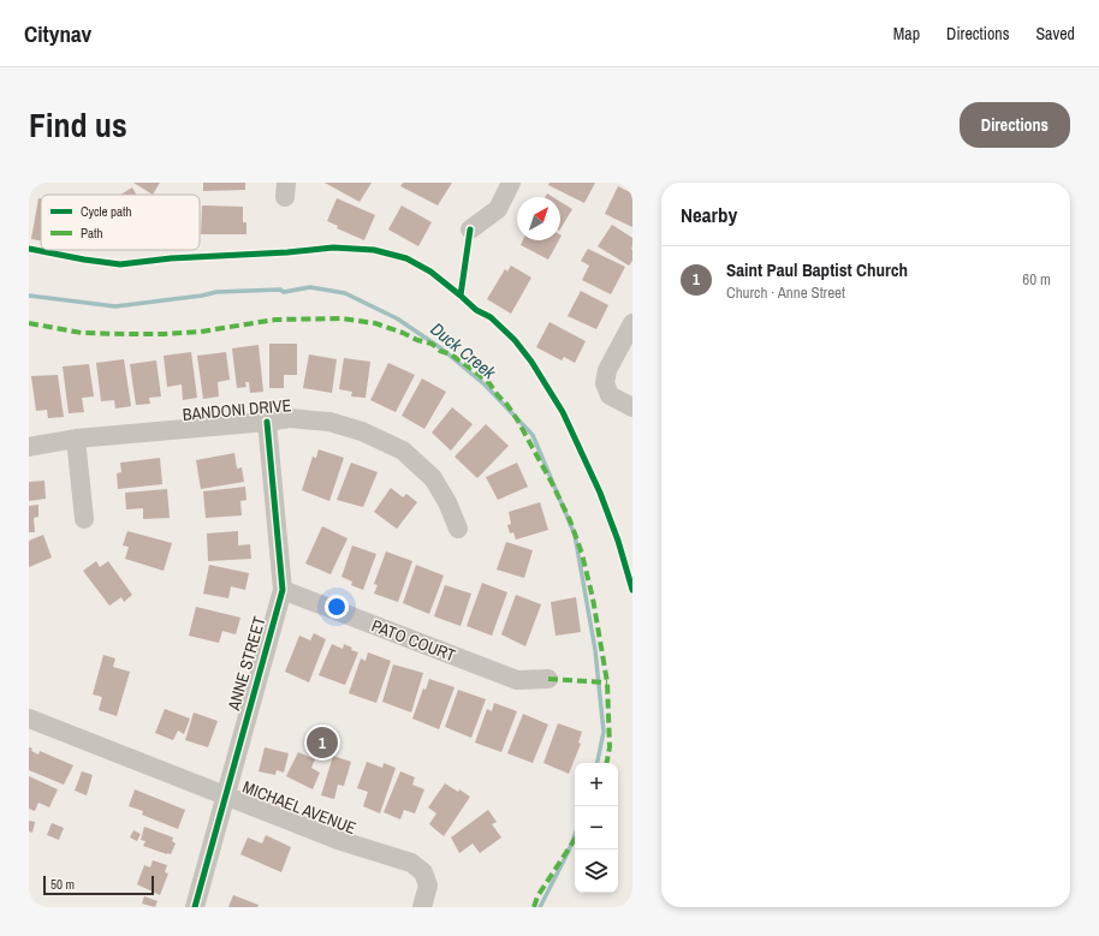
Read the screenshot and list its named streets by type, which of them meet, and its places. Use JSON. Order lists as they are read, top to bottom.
{
  "streets": {
    "street": [
      "BANDONI DRIVE",
      "PATO COURT",
      "ANNE STREET",
      "MICHAEL AVENUE"
    ]
  },
  "crossings": [
    ["BANDONI DRIVE", "ANNE STREET"],
    ["PATO COURT", "ANNE STREET"],
    ["ANNE STREET", "MICHAEL AVENUE"]
  ],
  "water": ["Duck Creek"],
  "legend": ["Cycle path", "Path"],
  "scale_bar": "50 m",
  "north": "top right",
  "page": {
    "header": "Citynav",
    "nav": ["Map", "Directions", "Saved"],
    "title": "Find us",
    "buttons": "Directions",
    "heading": "Nearby",
    "list": [
      {
        "mark": "1",
        "name": "Saint Paul Baptist Church",
        "note": "Church · Anne Street",
        "value": "60 m"
      }
    ],
    "pins": "1",
    "map_buttons": ["+", "−"],
    "scale": "50 m"
  }
}
